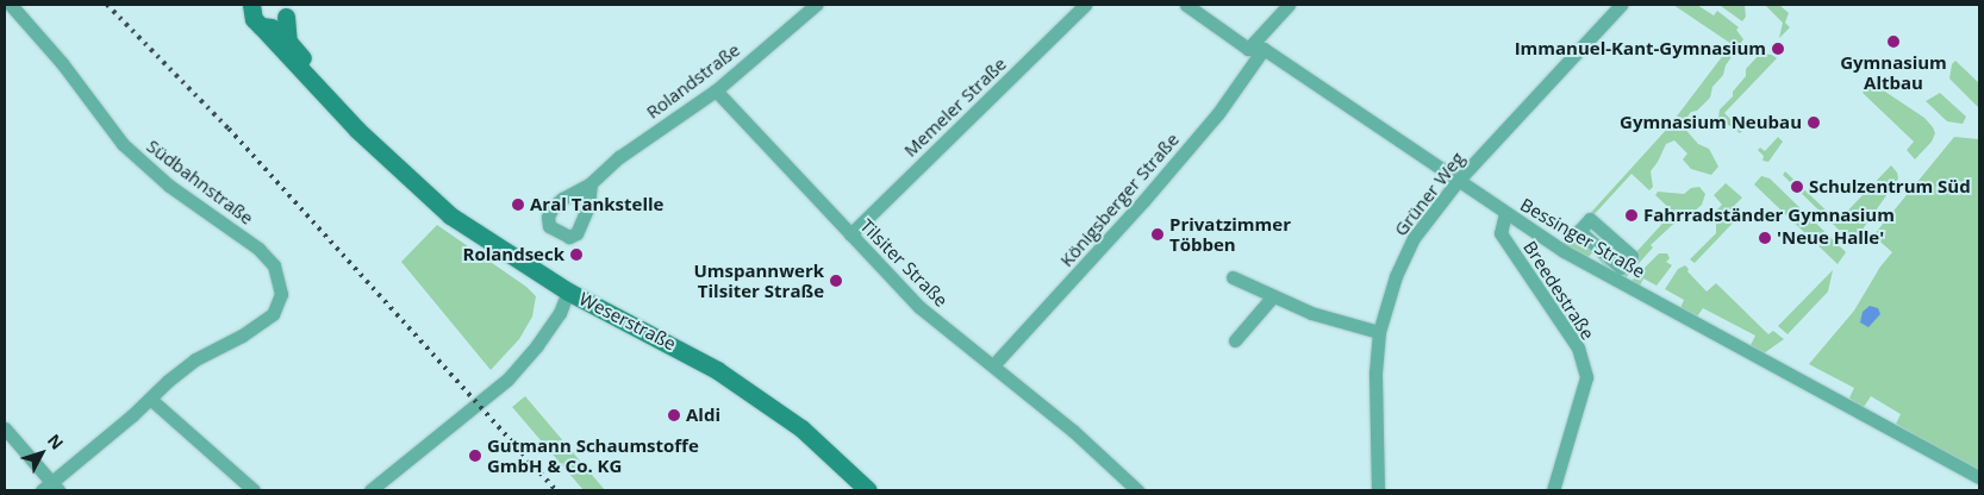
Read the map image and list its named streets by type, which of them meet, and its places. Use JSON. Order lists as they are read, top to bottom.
{
  "streets": {
    "street": [
      "Rolandstraße",
      "Memeler Straße",
      "Südbahnstraße",
      "Grüner Weg",
      "Königsberger Straße",
      "Bessinger Straße",
      "Tilsiter Straße",
      "Breedestraße",
      "Weserstraße"
    ]
  },
  "crossings": [
    ["Rolandstraße", "Tilsiter Straße"],
    ["Memeler Straße", "Tilsiter Straße"],
    ["Grüner Weg", "Bessinger Straße"],
    ["Königsberger Straße", "Bessinger Straße"],
    ["Königsberger Straße", "Tilsiter Straße"],
    ["Bessinger Straße", "Breedestraße"]
  ],
  "places": [
    "Gymnasium Altbau",
    "Immanuel-Kant-Gymnasium",
    "Gymnasium Neubau",
    "Schulzentrum Süd",
    "Aral Tankstelle",
    "Fahrradständer Gymnasium",
    "Privatzimmer Többen",
    "'Neue Halle'",
    "Rolandseck",
    "Umspannwerk Tilsiter Straße",
    "Aldi",
    "Gutmann Schaumstoffe GmbH & Co. KG"
  ],
  "north": "top right"
}
